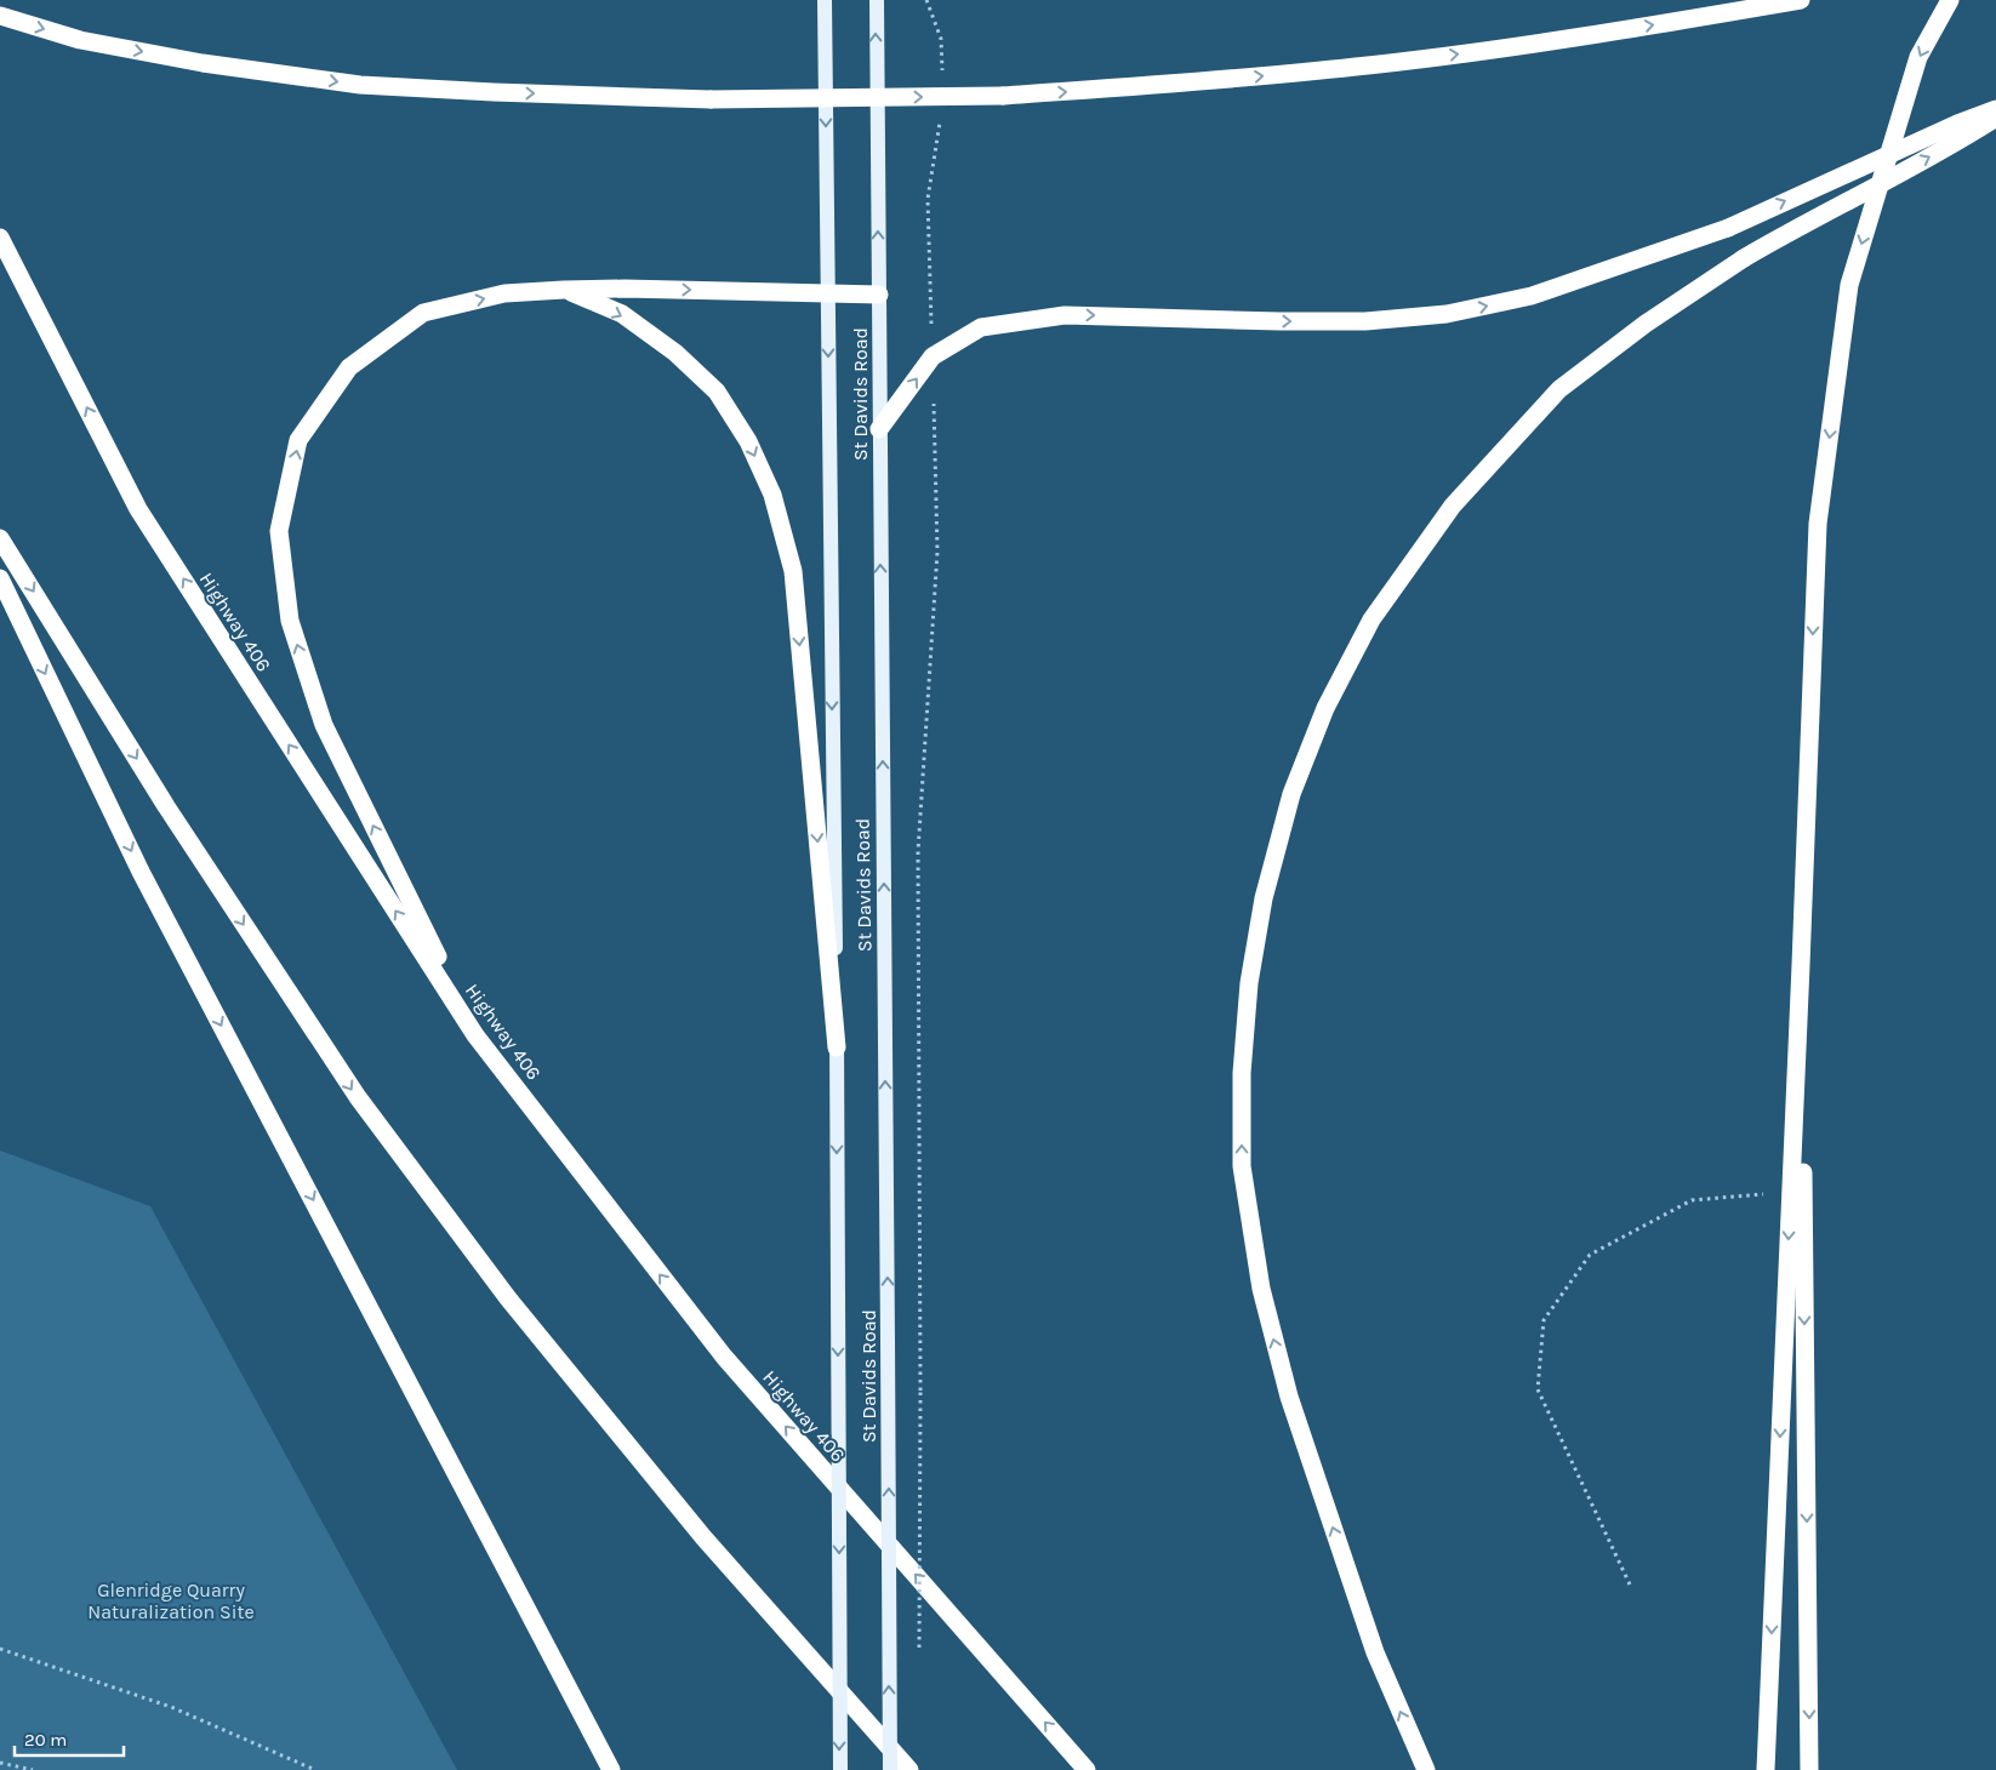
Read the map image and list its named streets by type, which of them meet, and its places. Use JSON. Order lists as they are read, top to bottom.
{
  "streets": {
    "highway": ["Highway 406"],
    "main road": ["St Davids Road"]
  },
  "parks": ["Glenridge Quarry Naturalization Site"],
  "scale_bar": "20 m"
}
